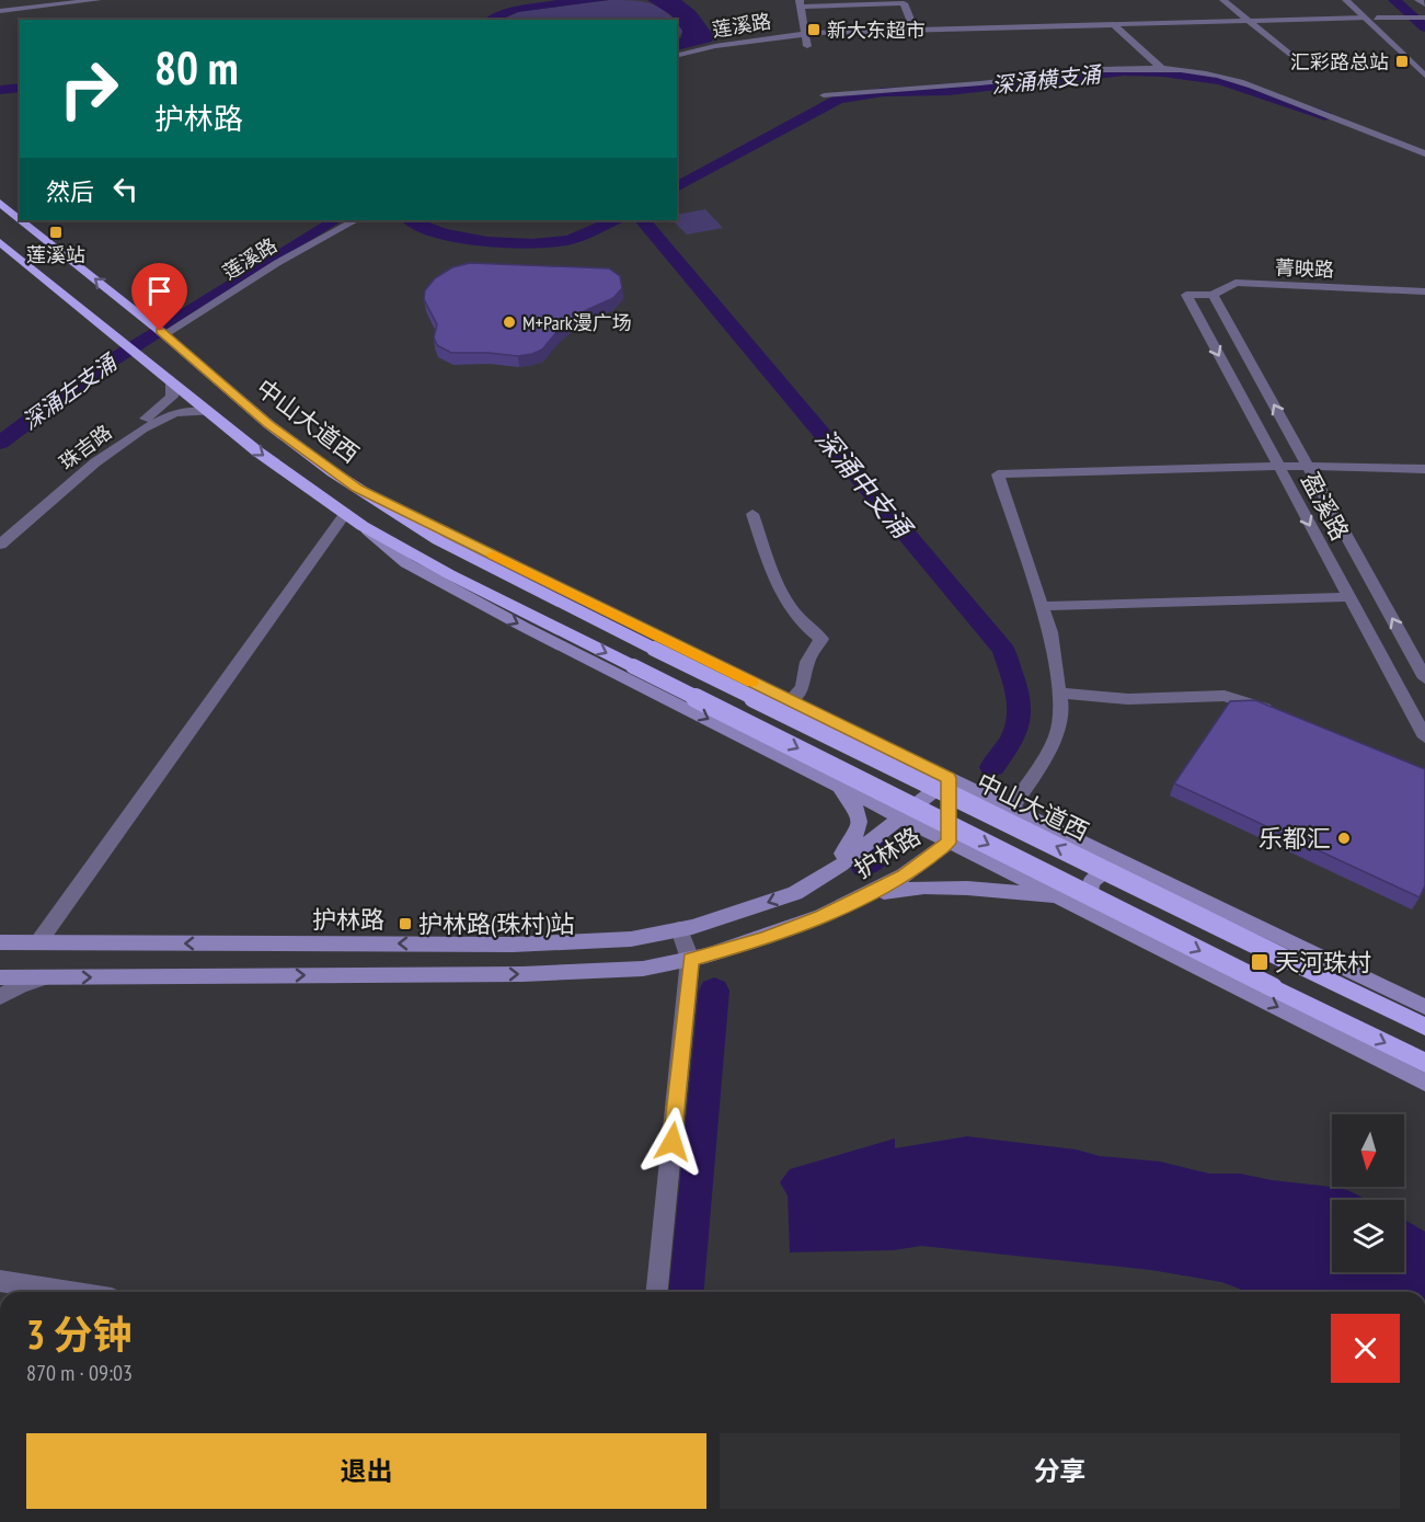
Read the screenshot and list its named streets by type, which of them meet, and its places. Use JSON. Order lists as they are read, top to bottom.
{
  "streets": {
    "highway": ["中山大道西"],
    "main road": ["护林路"],
    "street": [
      "莲溪路",
      "菁映路",
      "珠吉路",
      "盈溪路"
    ]
  },
  "crossings": [
    ["莲溪路", "中山大道西"],
    ["菁映路", "盈溪路"]
  ],
  "water": ["深涌横支涌", "深涌左支涌", "深涌中支涌"],
  "places": {
    "transit": [
      "新大东超市",
      "汇彩路总站",
      "莲溪站",
      "护林路(珠村)站",
      "天河珠村"
    ],
    "other": ["M+Park漫广场", "乐都汇"]
  },
  "north": "bottom",
  "page": {
    "turn": ["80 m", "护林路"],
    "then": "然后",
    "heading": ["3 分钟", "870 m · 09:03"],
    "buttons": ["退出", "分享"]
  }
}
